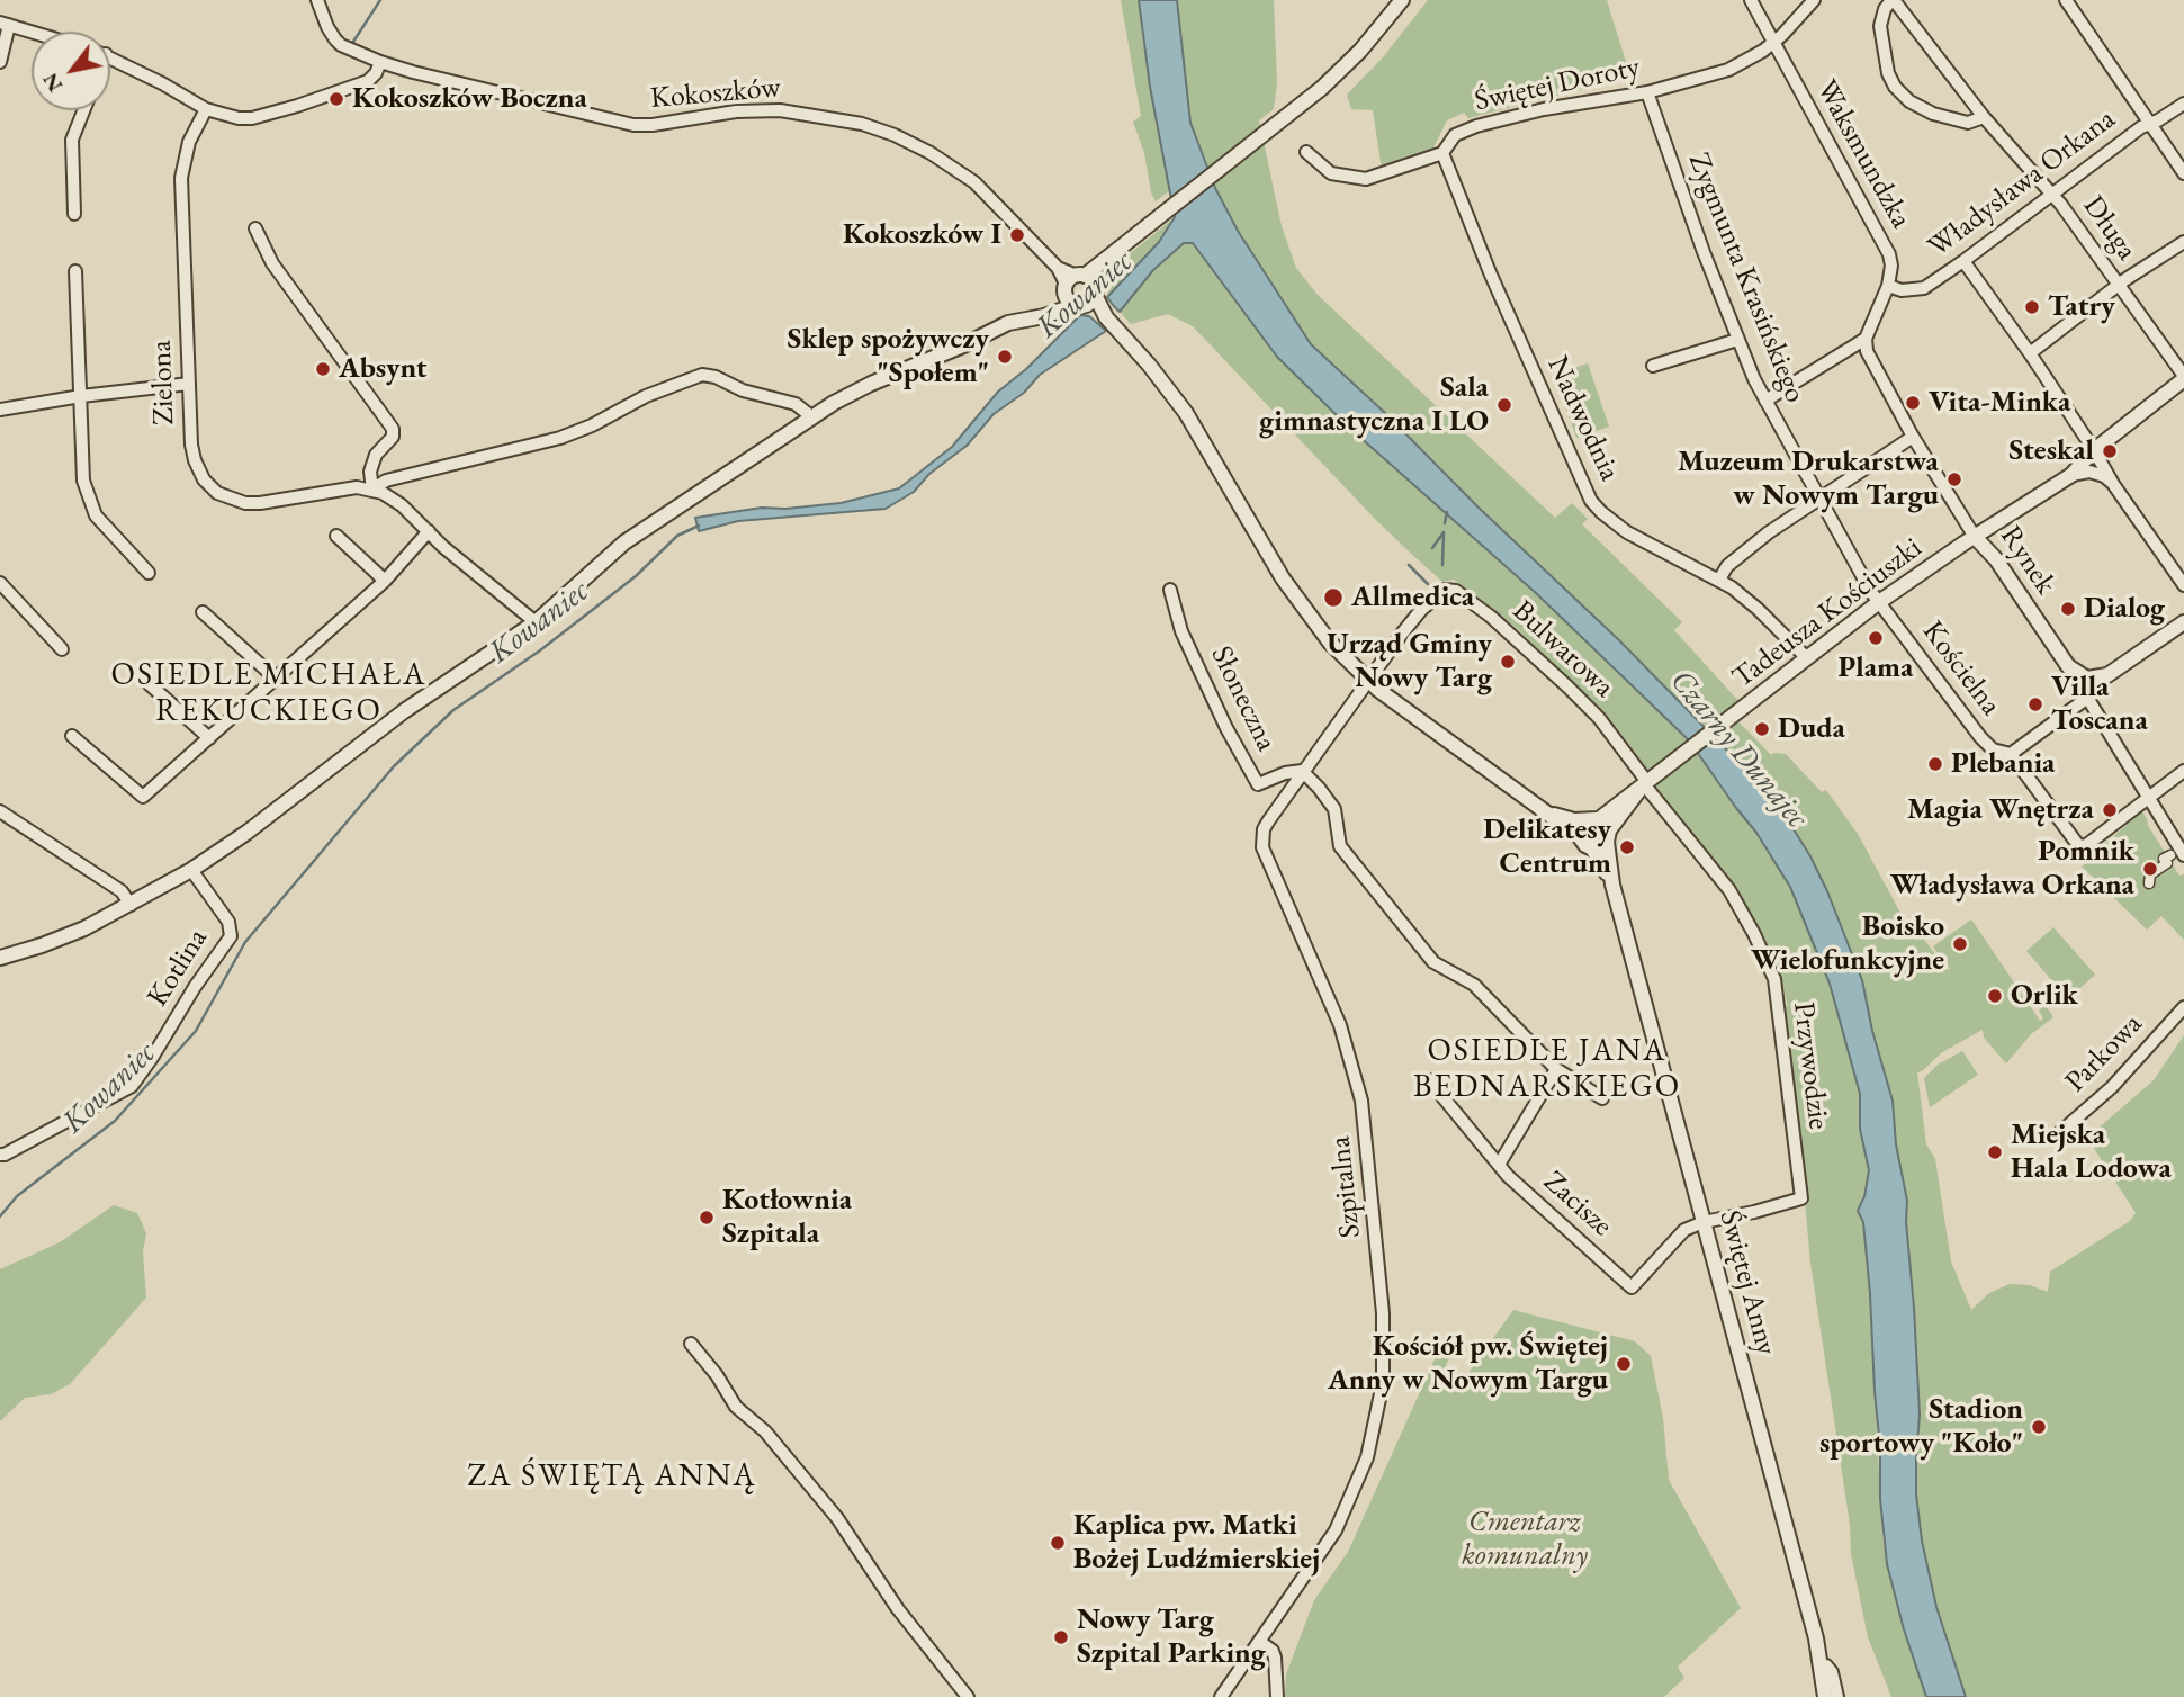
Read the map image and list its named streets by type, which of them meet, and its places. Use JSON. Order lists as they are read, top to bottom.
{
  "streets": {
    "street": [
      "Świętej Doroty",
      "Kokoszków",
      "Waksmundzka",
      "Władysława Orkana",
      "Długa",
      "Zygmunta Krasińskiego",
      "Zielona",
      "Nadwodnia",
      "Rynek",
      "Tadeusza Kościuszki",
      "Bulwarowa",
      "Kościelna",
      "Słoneczna",
      "Kotlina",
      "Parkowa",
      "Przywodzie",
      "Szpitalna",
      "Zacisze",
      "Świętej Anny"
    ]
  },
  "crossings": [
    ["Świętej Doroty", "Waksmundzka"],
    ["Świętej Doroty", "Zygmunta Krasińskiego"],
    ["Świętej Doroty", "Nadwodnia"],
    ["Waksmundzka", "Władysława Orkana"],
    ["Władysława Orkana", "Długa"],
    ["Długa", "Rynek"],
    ["Zygmunta Krasińskiego", "Tadeusza Kościuszki"],
    ["Zygmunta Krasińskiego", "Kościelna"],
    ["Nadwodnia", "Tadeusza Kościuszki"],
    ["Rynek", "Tadeusza Kościuszki"],
    ["Rynek", "Kościelna"],
    ["Tadeusza Kościuszki", "Bulwarowa"],
    ["Tadeusza Kościuszki", "Kościelna"],
    ["Tadeusza Kościuszki", "Przywodzie"],
    ["Tadeusza Kościuszki", "Świętej Anny"],
    ["Bulwarowa", "Przywodzie"],
    ["Bulwarowa", "Szpitalna"],
    ["Słoneczna", "Szpitalna"],
    ["Przywodzie", "Zacisze"],
    ["Przywodzie", "Świętej Anny"],
    ["Zacisze", "Świętej Anny"]
  ],
  "districts": ["OSIEDLE MICHAŁA REKUCKIEGO", "OSIEDLE JANA BEDNARSKIEGO", "ZA ŚWIĘTĄ ANNĄ"],
  "water": ["Kowaniec", "Czarny Dunajec"],
  "parks": ["Cmentarz komunalny"],
  "places": [
    "Kokoszków Boczna",
    "Kokoszków I",
    "Tatry",
    "Sklep spożywczy \"Społem\"",
    "Absynt",
    "Vita-Minka",
    "Sala gimnastyczna I LO",
    "Steskal",
    "Muzeum Drukarstwa w Nowym Targu",
    "Allmedica",
    "Dialog",
    "Plama",
    "Urząd Gminy Nowy Targ",
    "Villa Toscana",
    "Duda",
    "Plebania",
    "Magia Wnętrza",
    "Delikatesy Centrum",
    "Pomnik Władysława Orkana",
    "Boisko Wielofunkcyjne",
    "Orlik",
    "Miejska Hala Lodowa",
    "Kotłownia Szpitala",
    "Kościół pw. Świętej Anny w Nowym Targu",
    "Stadion sportowy \"Koło\"",
    "Kaplica pw. Matki Bożej Ludźmierskiej",
    "Nowy Targ Szpital Parking"
  ],
  "north": "bottom left"
}
